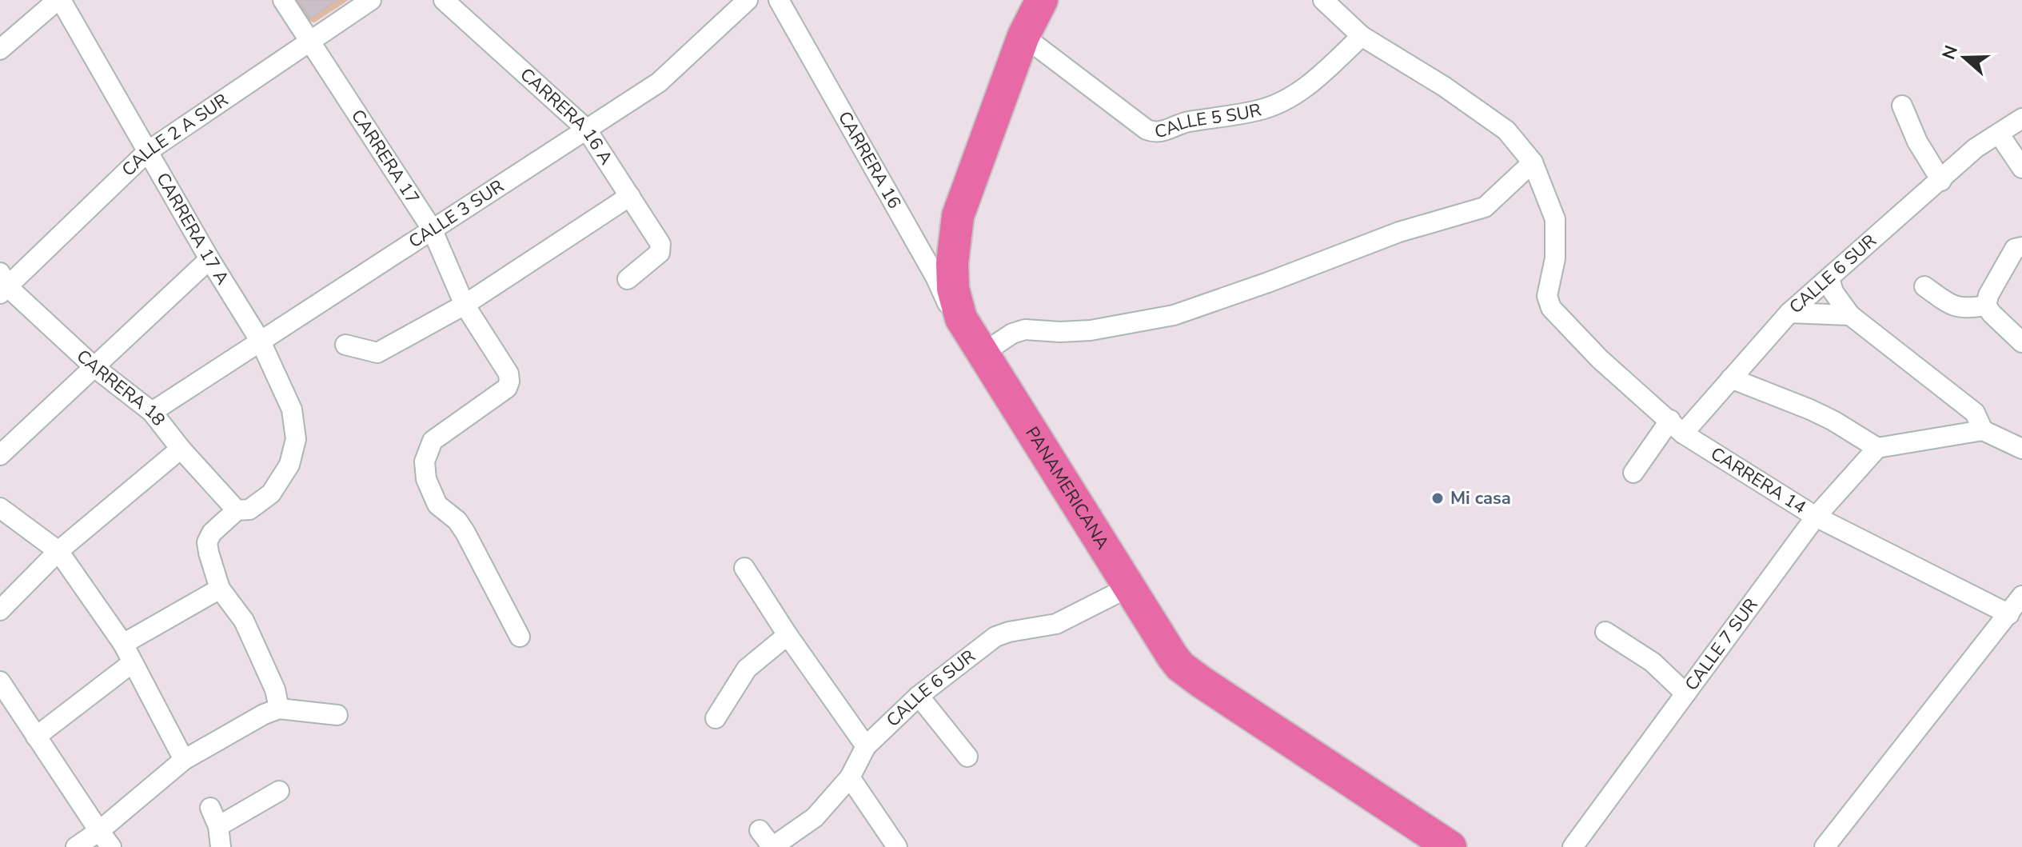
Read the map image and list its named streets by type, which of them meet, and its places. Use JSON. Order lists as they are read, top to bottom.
{
  "streets": {
    "main road": ["PANAMERICANA"],
    "street": [
      "CARRERA 16 A",
      "CALLE 5 SUR",
      "CALLE 2 A SUR",
      "CARRERA 17",
      "CARRERA 16",
      "CALLE 3 SUR",
      "CARRERA 17 A",
      "CALLE 6 SUR",
      "CARRERA 18",
      "CARRERA 14",
      "CALLE 7 SUR"
    ]
  },
  "crossings": [
    ["CARRERA 16 A", "CALLE 3 SUR"],
    ["CALLE 5 SUR", "PANAMERICANA"],
    ["CALLE 2 A SUR", "CARRERA 17"],
    ["CALLE 2 A SUR", "CARRERA 17 A"],
    ["CALLE 2 A SUR", "CARRERA 18"],
    ["CARRERA 17", "CALLE 3 SUR"],
    ["CARRERA 16", "PANAMERICANA"],
    ["CALLE 3 SUR", "CARRERA 17 A"],
    ["CALLE 3 SUR", "CARRERA 18"],
    ["CARRERA 17 A", "CARRERA 18"],
    ["CALLE 6 SUR", "CARRERA 14"],
    ["CALLE 6 SUR", "PANAMERICANA"],
    ["CARRERA 14", "CALLE 7 SUR"]
  ],
  "places": ["Mi casa"],
  "north": "left"
}
